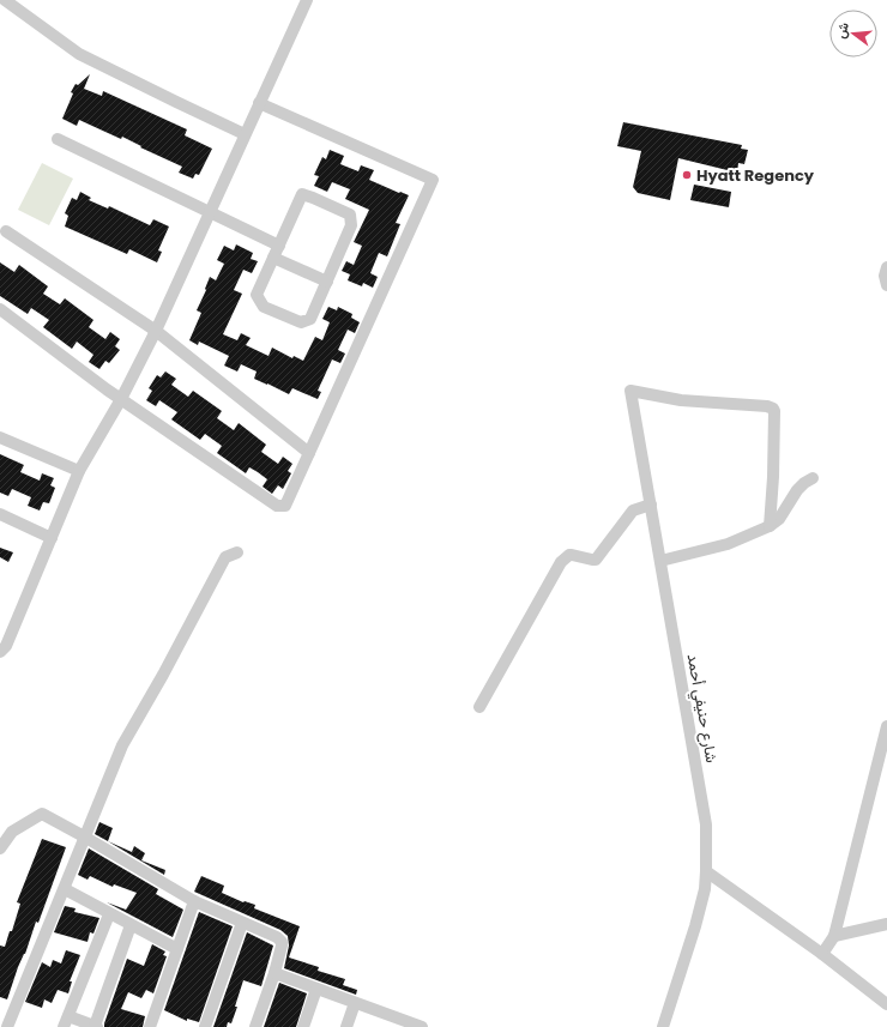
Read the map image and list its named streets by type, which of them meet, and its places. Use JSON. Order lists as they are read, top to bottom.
{
  "streets": {
    "street": ["شارع حنيفي أحمد"]
  },
  "places": ["Hyatt Regency"],
  "north": "left"
}
